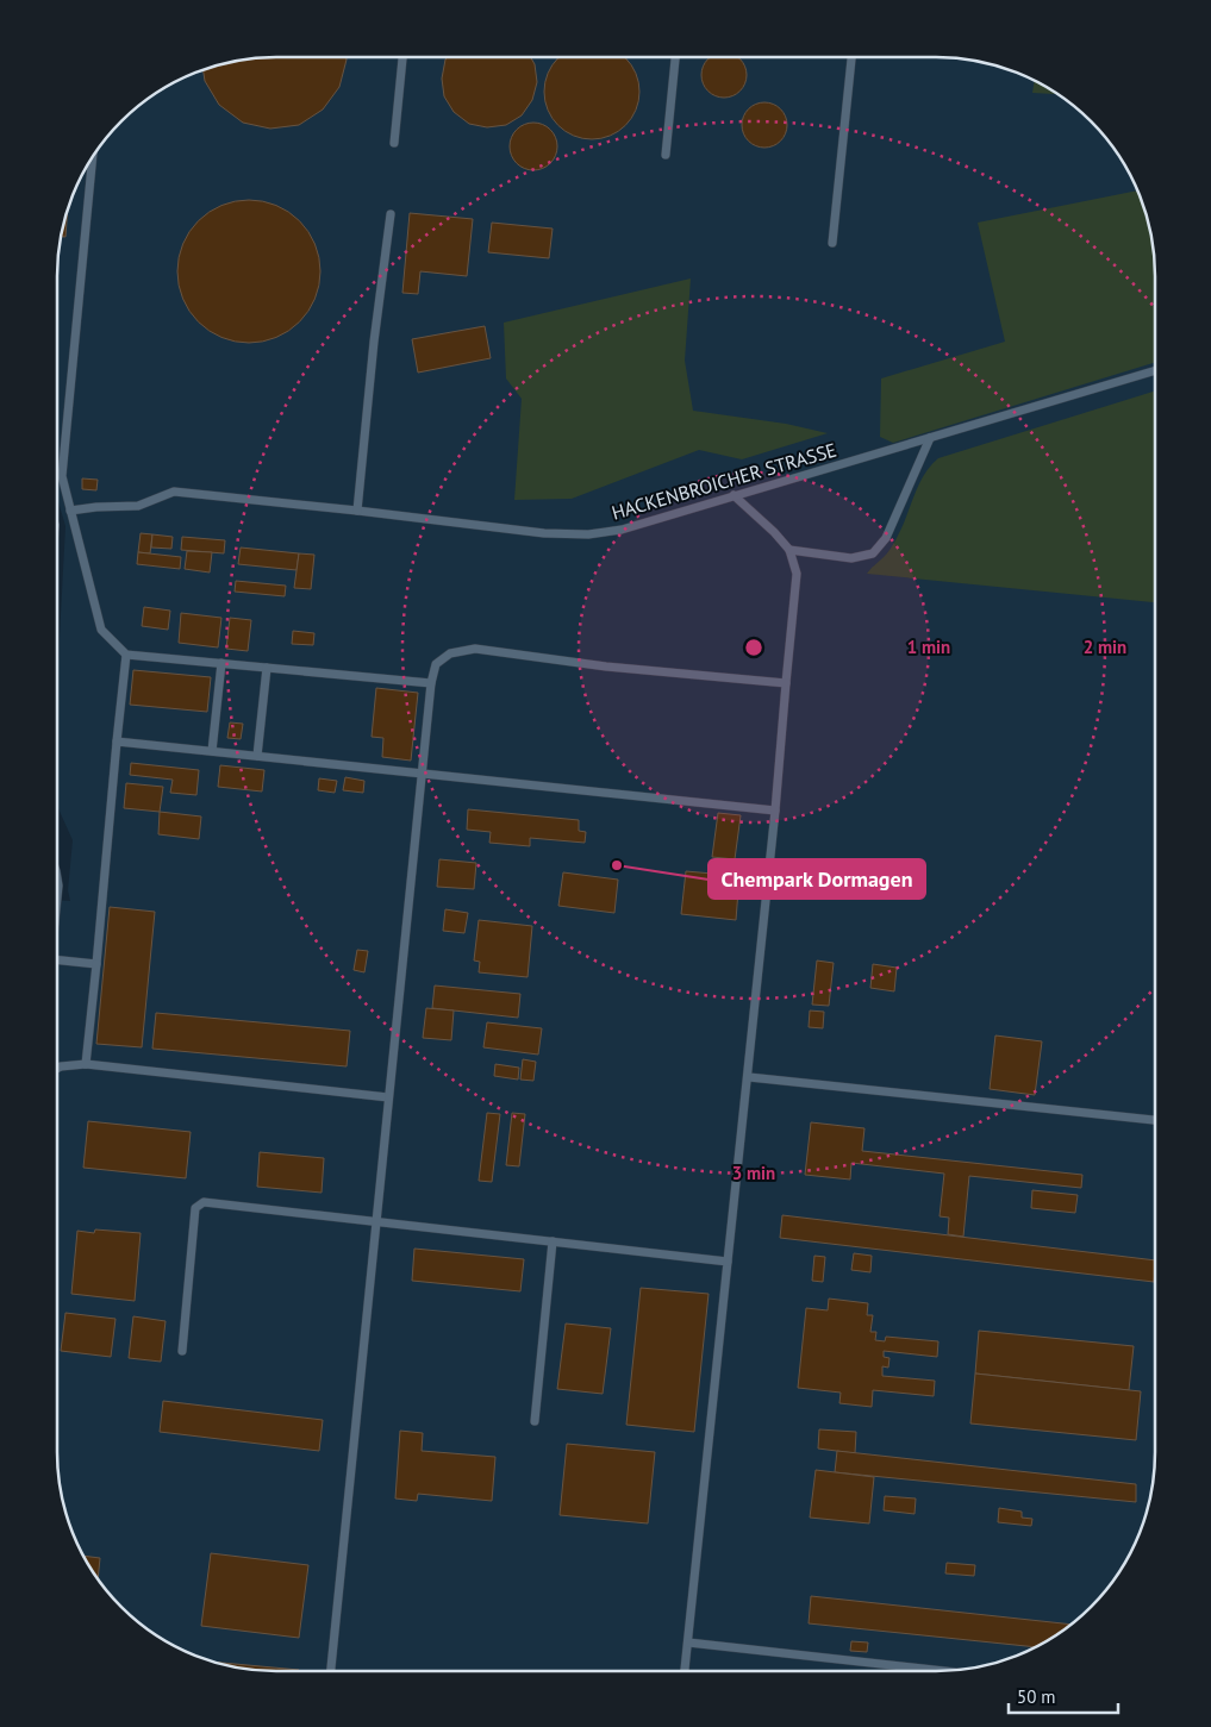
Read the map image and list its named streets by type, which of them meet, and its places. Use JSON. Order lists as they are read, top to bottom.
{
  "streets": {
    "lane": ["HACKENBROICHER STRASSE"]
  },
  "places": ["Chempark Dormagen"],
  "scale_bar": "50 m",
  "rings": ["1 min", "2 min", "3 min"]
}
